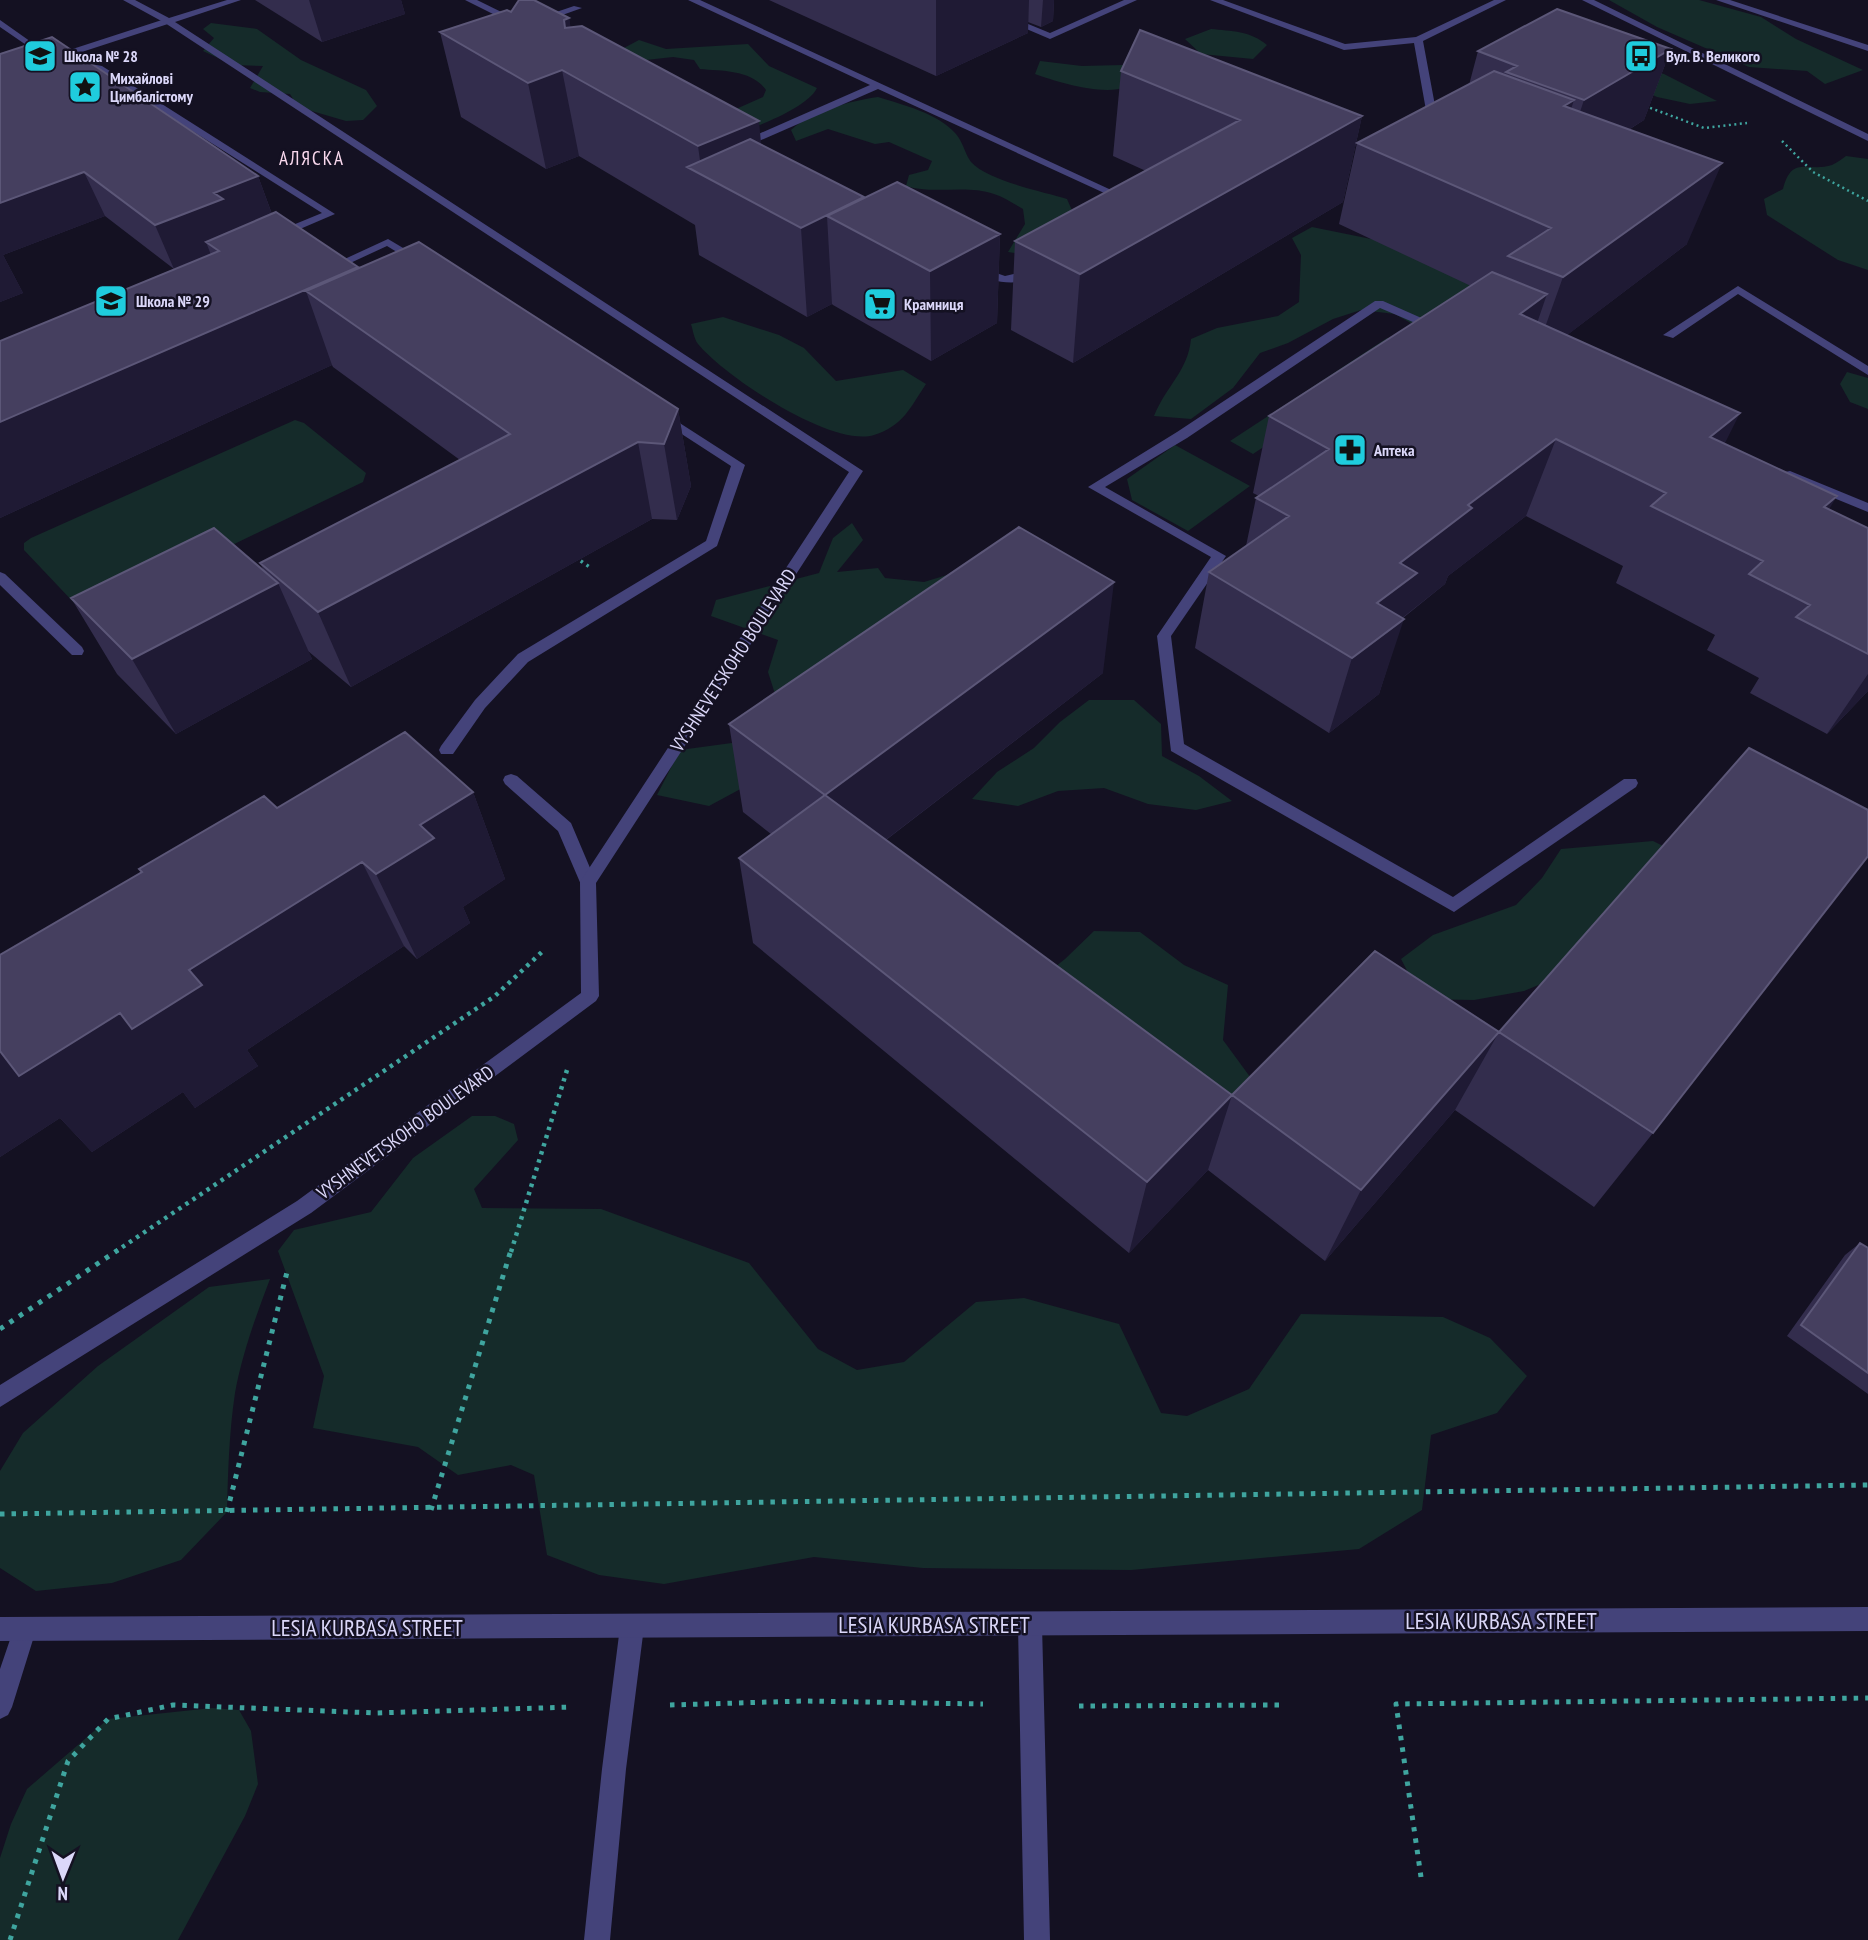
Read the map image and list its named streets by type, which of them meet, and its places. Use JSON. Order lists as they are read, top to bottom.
{
  "streets": {
    "street": ["VYSHNEVETSKOHO BOULEVARD", "LESIA KURBASA STREET"]
  },
  "districts": ["АЛЯСКА"],
  "places": {
    "school or university": ["Школа № 28", "Школа № 29"],
    "bus stop": ["Вул. В. Великого"],
    "place": ["Михайлові Цимбалістому"],
    "supermarket": ["Крамниця"],
    "pharmacy": ["Аптека"]
  },
  "north": "bottom"
}
